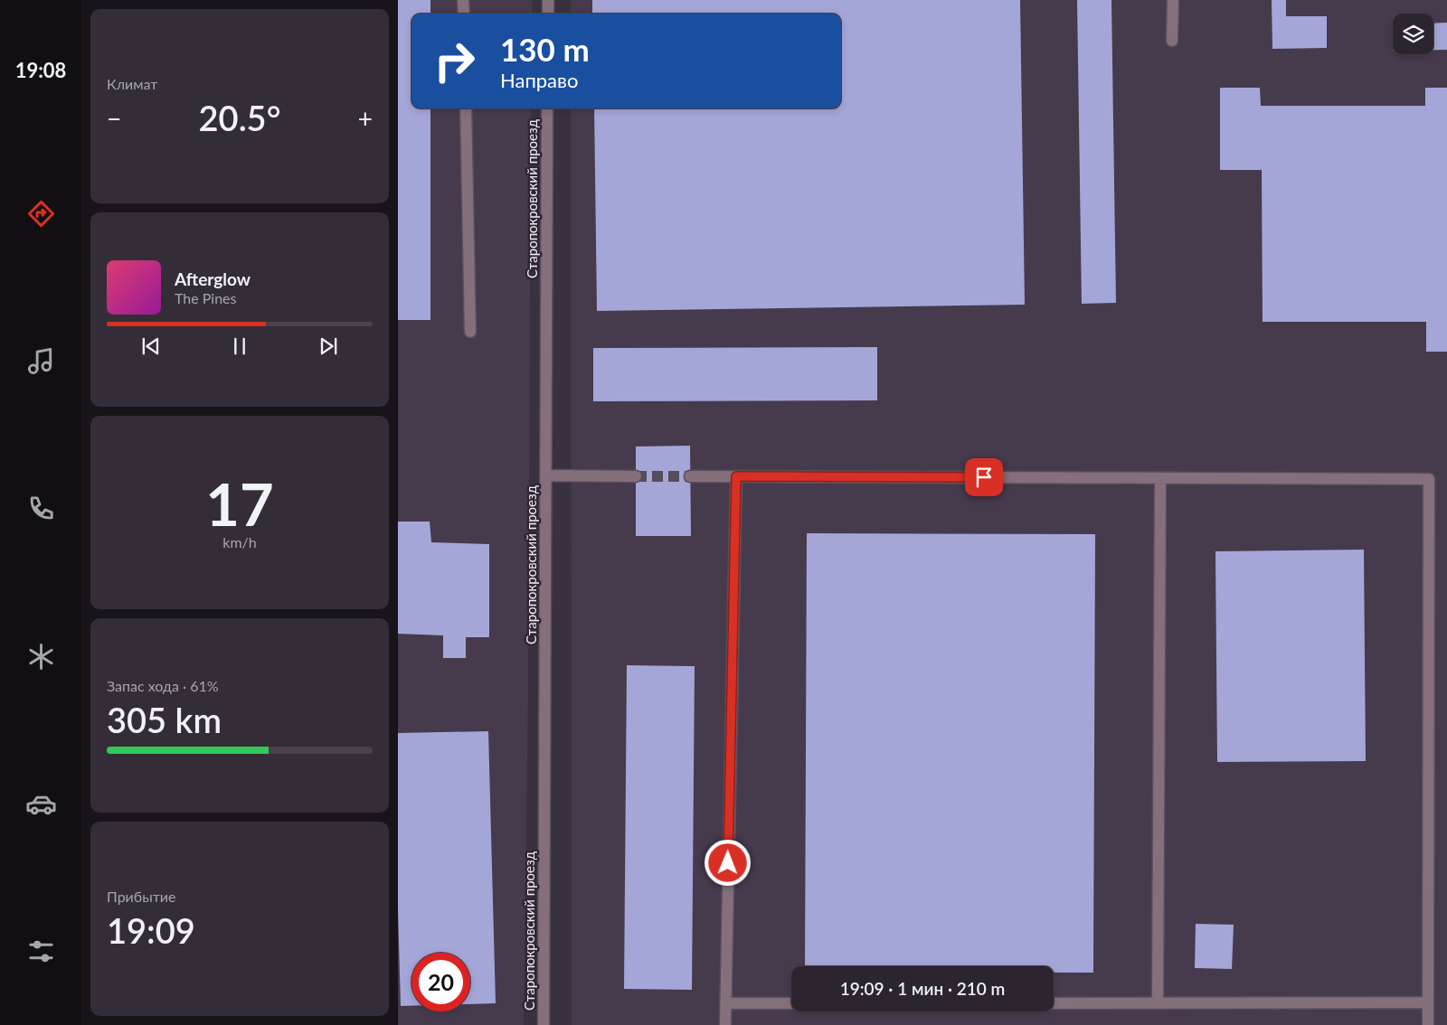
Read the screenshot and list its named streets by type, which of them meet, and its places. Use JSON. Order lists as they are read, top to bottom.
{
  "streets": {
    "street": ["Старопокровский проезд"]
  },
  "page": {
    "tabs": "19:08",
    "tile": [
      "Климат",
      ["17", "km/h"],
      ["Запас хода · 61%", "305 km"],
      ["Прибытие", "19:09"]
    ],
    "turn": ["130 m", "Направо"],
    "heat": ["−", "20.5°", "+"],
    "song": ["Afterglow", "The Pines"],
    "limit": "20",
    "trip": "19:09 · 1 мин · 210 m"
  }
}
